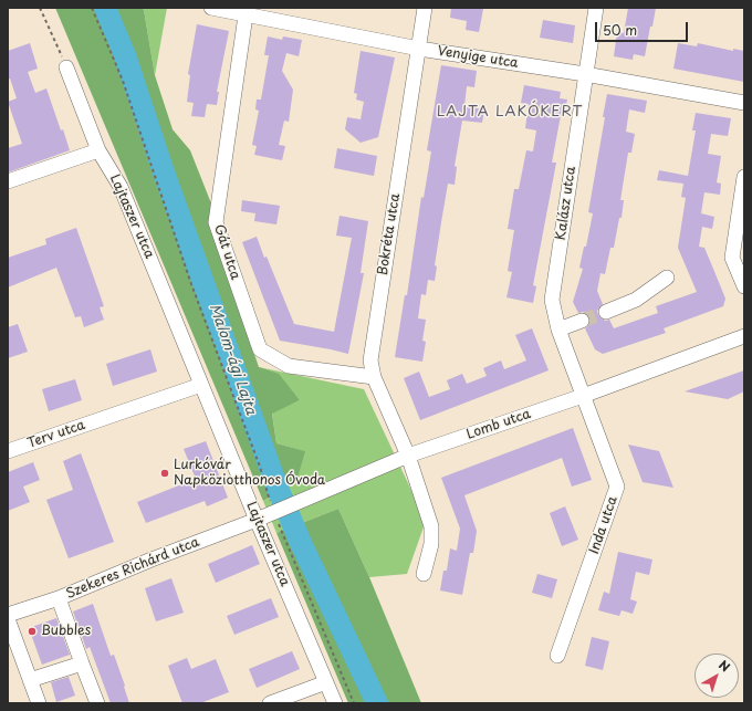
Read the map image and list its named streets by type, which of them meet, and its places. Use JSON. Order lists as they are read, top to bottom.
{
  "streets": {
    "street": [
      "Venyige utca",
      "Kalász utca",
      "Lajtaszer utca",
      "Bokréta utca",
      "Gát utca",
      "Lomb utca",
      "Terv utca",
      "Inda utca",
      "Szekeres Richárd utca"
    ]
  },
  "crossings": [
    ["Venyige utca", "Kalász utca"],
    ["Venyige utca", "Bokréta utca"],
    ["Venyige utca", "Gát utca"],
    ["Kalász utca", "Lomb utca"],
    ["Kalász utca", "Inda utca"],
    ["Lajtaszer utca", "Lomb utca"],
    ["Lajtaszer utca", "Terv utca"],
    ["Lajtaszer utca", "Szekeres Richárd utca"],
    ["Bokréta utca", "Gát utca"],
    ["Bokréta utca", "Lomb utca"],
    ["Lomb utca", "Inda utca"],
    ["Lomb utca", "Szekeres Richárd utca"]
  ],
  "districts": ["LAJTA LAKÓKERT"],
  "water": ["Malom-ági Lajta"],
  "places": ["Lurkóvár Napköziotthonos Óvoda", "Bubbles"],
  "scale_bar": "50 m",
  "north": "top right"
}
